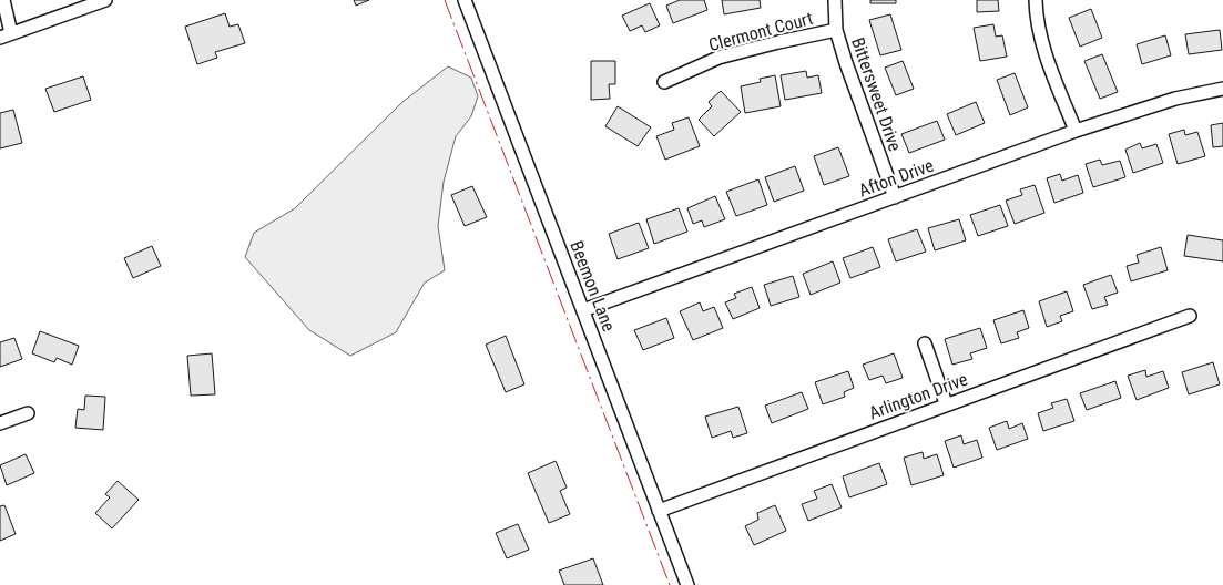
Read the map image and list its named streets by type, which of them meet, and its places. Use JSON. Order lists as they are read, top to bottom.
{
  "streets": {
    "street": [
      "Clermont Court",
      "Bittersweet Drive",
      "Afton Drive",
      "Beemon Lane",
      "Arlington Drive"
    ]
  },
  "crossings": [
    ["Clermont Court", "Bittersweet Drive"],
    ["Bittersweet Drive", "Afton Drive"],
    ["Afton Drive", "Beemon Lane"],
    ["Beemon Lane", "Arlington Drive"]
  ]
}
